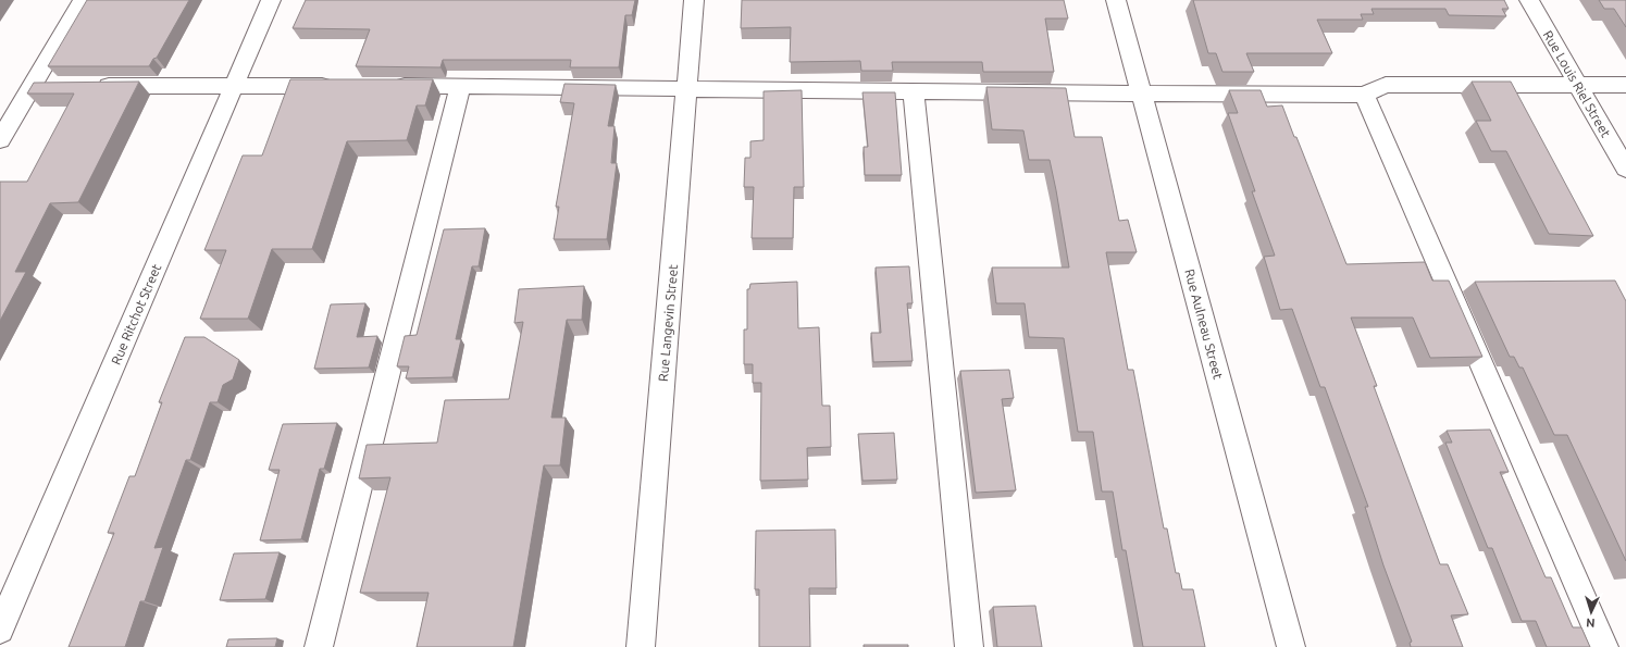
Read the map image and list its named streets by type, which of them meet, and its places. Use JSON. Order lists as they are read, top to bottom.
{
  "streets": {
    "street": [
      "Rue Louis Riel Street",
      "Rue Ritchot Street",
      "Rue Langevin Street",
      "Rue Aulneau Street"
    ]
  },
  "north": "bottom"
}
